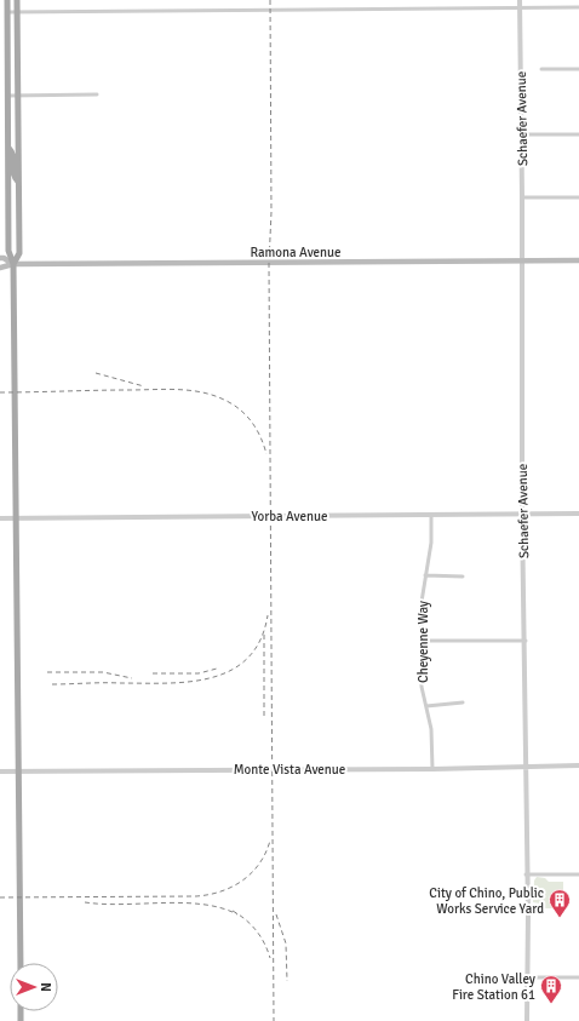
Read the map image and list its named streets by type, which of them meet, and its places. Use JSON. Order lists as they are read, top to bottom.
{
  "streets": {
    "main road": ["Ramona Avenue"],
    "street": [
      "Schaefer Avenue",
      "Yorba Avenue",
      "Cheyenne Way",
      "Monte Vista Avenue"
    ]
  },
  "crossings": [
    ["Schaefer Avenue", "Ramona Avenue"],
    ["Schaefer Avenue", "Yorba Avenue"],
    ["Schaefer Avenue", "Monte Vista Avenue"],
    ["Yorba Avenue", "Cheyenne Way"],
    ["Cheyenne Way", "Monte Vista Avenue"]
  ],
  "places": {
    "building": ["City of Chino, Public Works Service Yard", "Chino Valley Fire Station 61"]
  },
  "north": "right"
}
